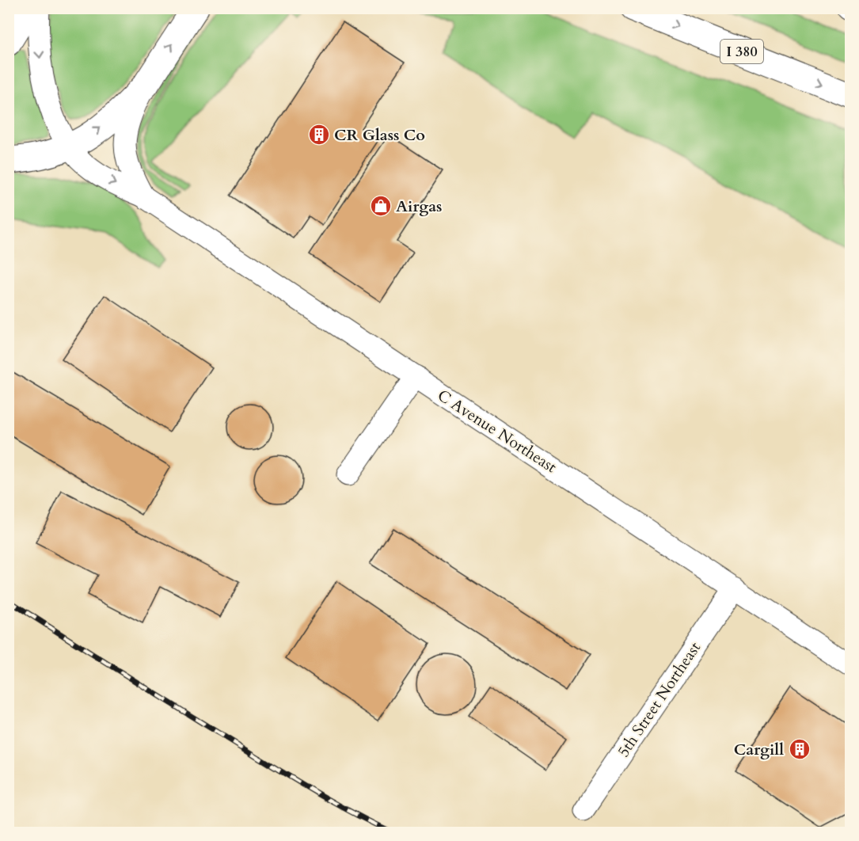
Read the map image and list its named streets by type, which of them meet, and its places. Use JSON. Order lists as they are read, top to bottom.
{
  "streets": {
    "main road": ["I 380"],
    "street": ["C Avenue Northeast", "5th Street Northeast"]
  },
  "crossings": [
    ["C Avenue Northeast", "5th Street Northeast"]
  ],
  "places": {
    "building": ["CR Glass Co", "Cargill"],
    "shop": ["Airgas"]
  }
}
